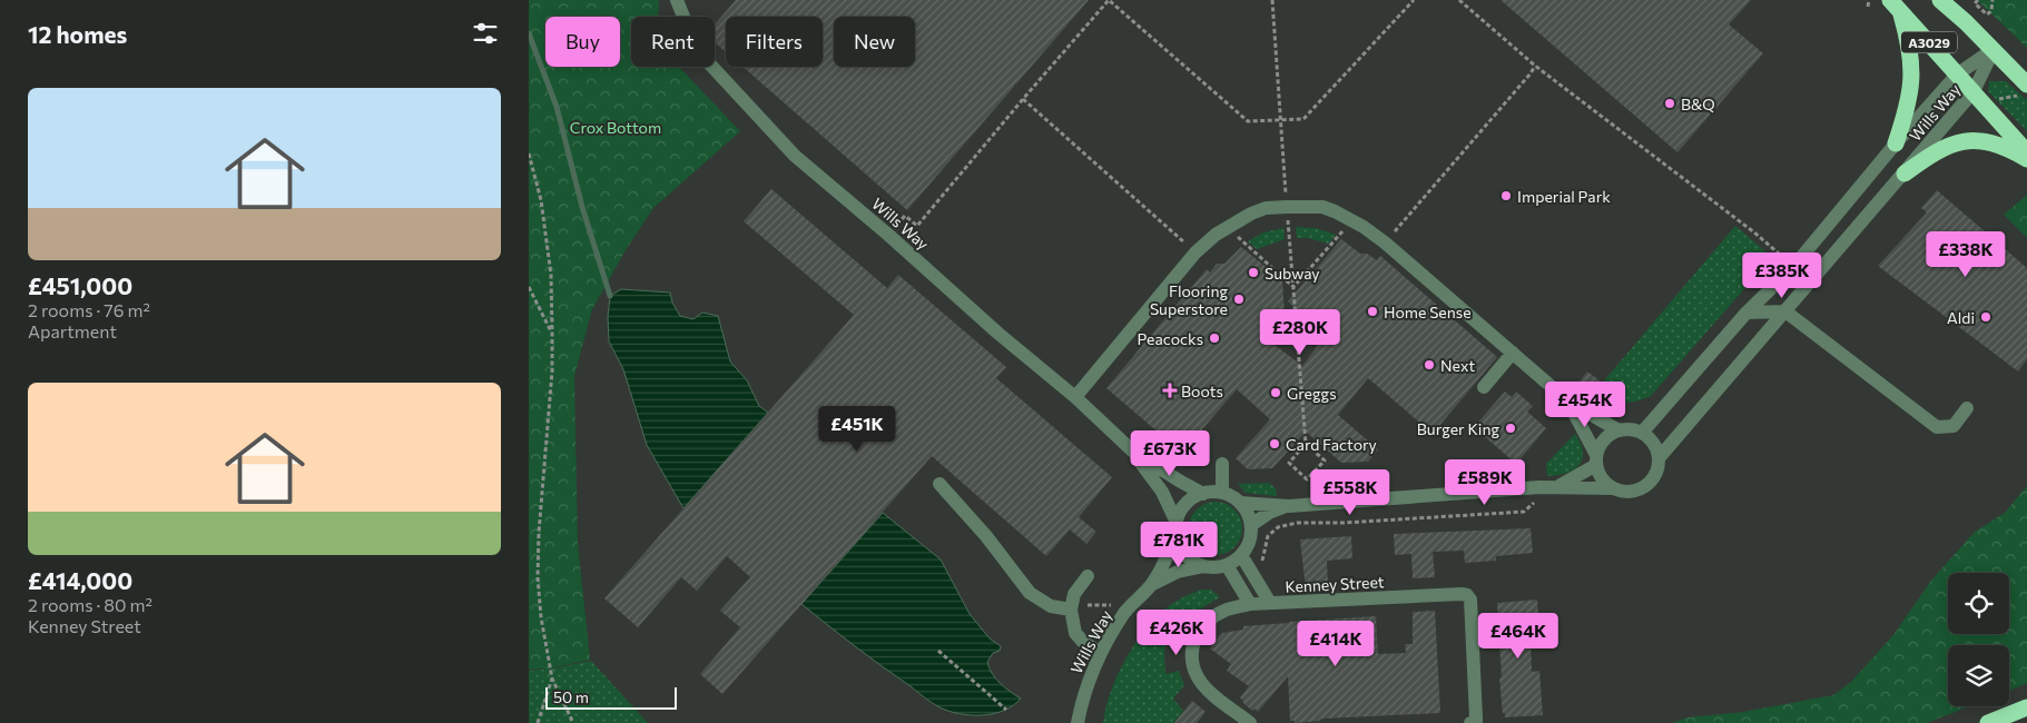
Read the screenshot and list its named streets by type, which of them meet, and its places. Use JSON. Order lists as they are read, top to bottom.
{
  "streets": {
    "highway": ["A3029"],
    "street": ["Wills Way", "Kenney Street"]
  },
  "crossings": [
    ["A3029", "Wills Way"]
  ],
  "parks": ["Crox Bottom"],
  "places": {
    "other": [
      "B&Q",
      "Imperial Park",
      "Subway",
      "Flooring Superstore",
      "Home Sense",
      "Aldi",
      "Peacocks",
      "Next",
      "Greggs",
      "Burger King",
      "Card Factory"
    ],
    "health": ["Boots"]
  },
  "scale_bar": "50 m",
  "page": {
    "heading": "12 homes",
    "chip": [
      "Buy",
      "Rent",
      "Filters",
      "New"
    ],
    "list": [
      {
        "name": "£451,000",
        "note": "2 rooms · 76 m² · Apartment"
      },
      {
        "name": "£414,000",
        "note": "2 rooms · 80 m² · Kenney Street"
      }
    ],
    "price": [
      "£338K",
      "£385K",
      "£280K",
      "£454K",
      "£451K",
      "£673K",
      "£589K",
      "£558K",
      "£781K",
      "£426K",
      "£464K",
      "£414K"
    ],
    "scale": "50 m"
  }
}
